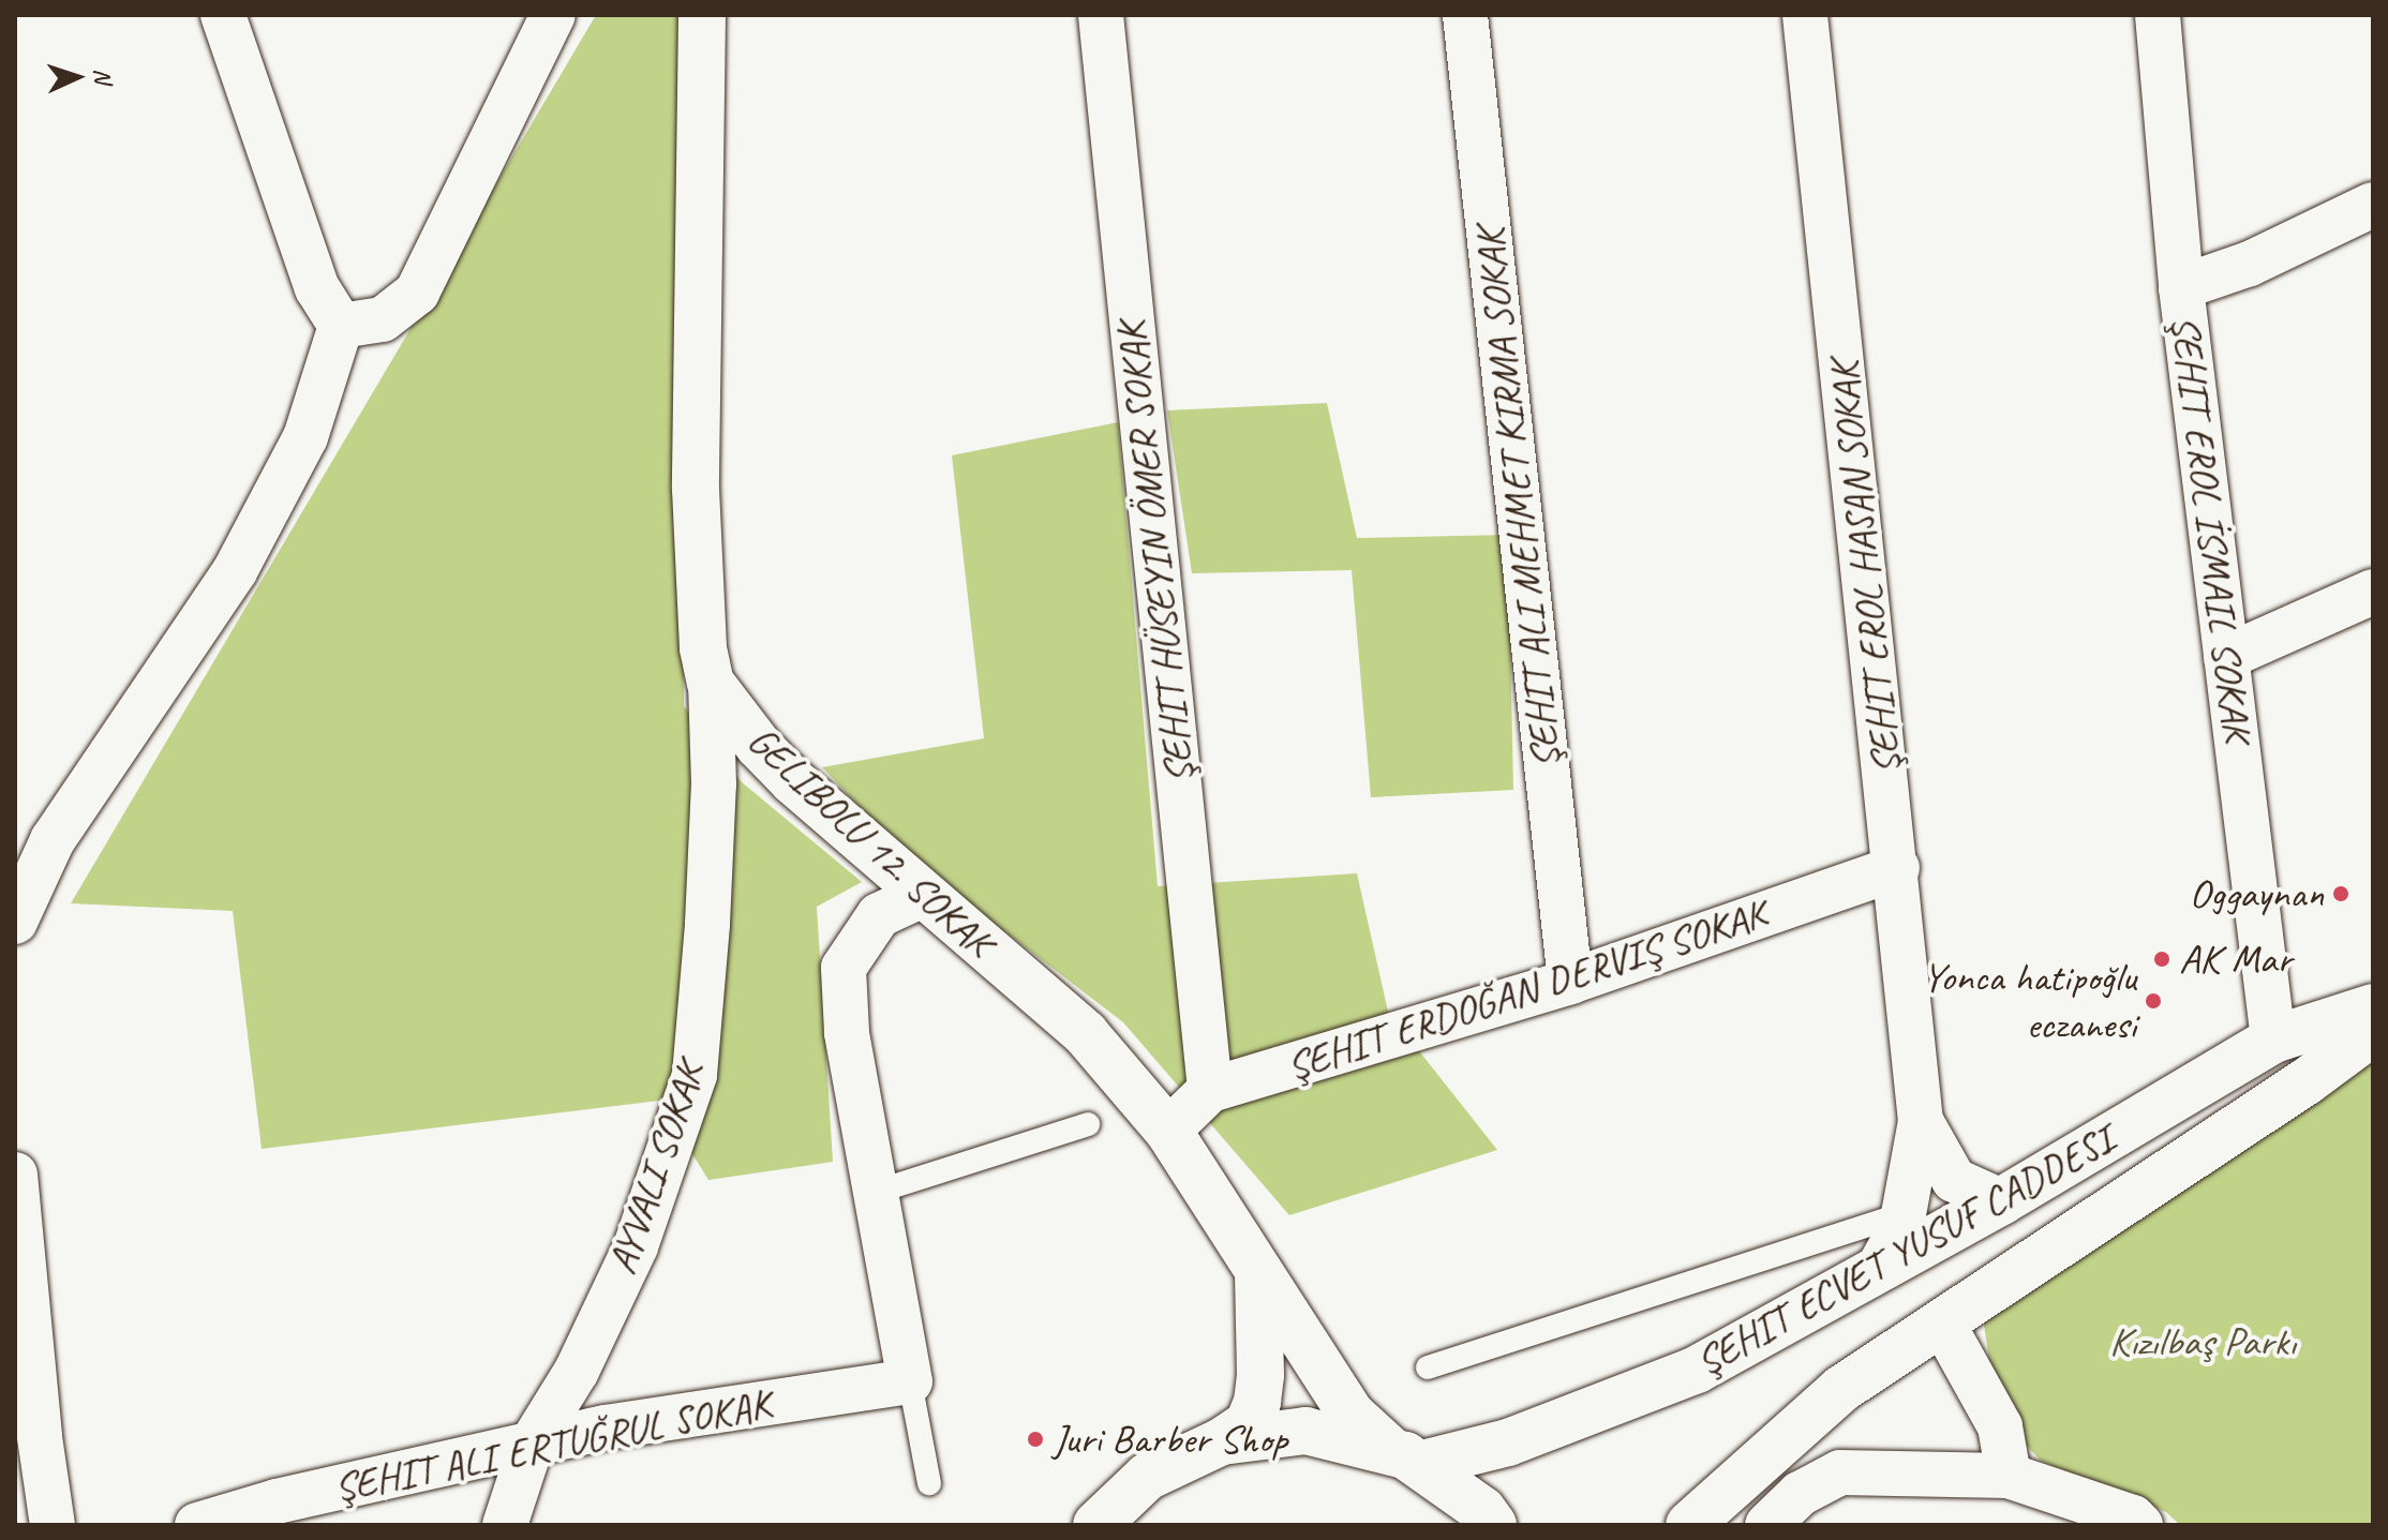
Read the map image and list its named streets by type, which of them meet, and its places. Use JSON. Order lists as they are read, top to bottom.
{
  "streets": {
    "main road": ["GELIBOLU 12. SOKAK", "ŞEHIT ECVET YUSUF CADDESI"],
    "street": [
      "ŞEHIT EROL İSMAIL SOKAK",
      "ŞEHIT HÜSEYIN ÖMER SOKAK",
      "ŞEHIT EROL HASAN SOKAK",
      "ŞEHIT ERDOĞAN DERVIŞ SOKAK",
      "ŞEHIT ALI ERTUĞRUL SOKAK"
    ]
  },
  "crossings": [
    ["ŞEHIT EROL İSMAIL SOKAK", "ŞEHIT ECVET YUSUF CADDESI"],
    ["ŞEHIT HÜSEYIN ÖMER SOKAK", "ŞEHIT ERDOĞAN DERVIŞ SOKAK"],
    ["ŞEHIT EROL HASAN SOKAK", "ŞEHIT ERDOĞAN DERVIŞ SOKAK"],
    ["ŞEHIT EROL HASAN SOKAK", "ŞEHIT ECVET YUSUF CADDESI"],
    ["GELIBOLU 12. SOKAK", "ŞEHIT ERDOĞAN DERVIŞ SOKAK"],
    ["GELIBOLU 12. SOKAK", "ŞEHIT ECVET YUSUF CADDESI"]
  ],
  "parks": ["Kızılbaş Parkı"],
  "places": [
    "Oggaynan",
    "AK Mar",
    "Yonca hatipoğlu eczanesi",
    "Juri Barber Shop"
  ],
  "north": "right"
}
